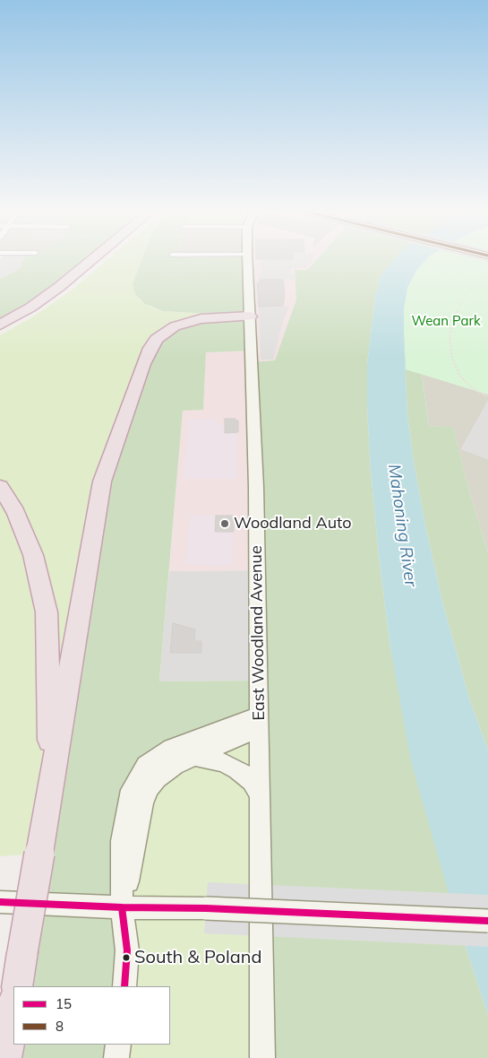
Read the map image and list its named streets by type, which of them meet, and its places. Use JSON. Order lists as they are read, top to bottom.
{
  "streets": {
    "main road": ["East Woodland Avenue"]
  },
  "water": ["Mahoning River"],
  "parks": ["Wean Park"],
  "places": ["Woodland Auto", "South & Poland"],
  "lines": ["transit line 15"],
  "legend": ["15", "8"]
}
